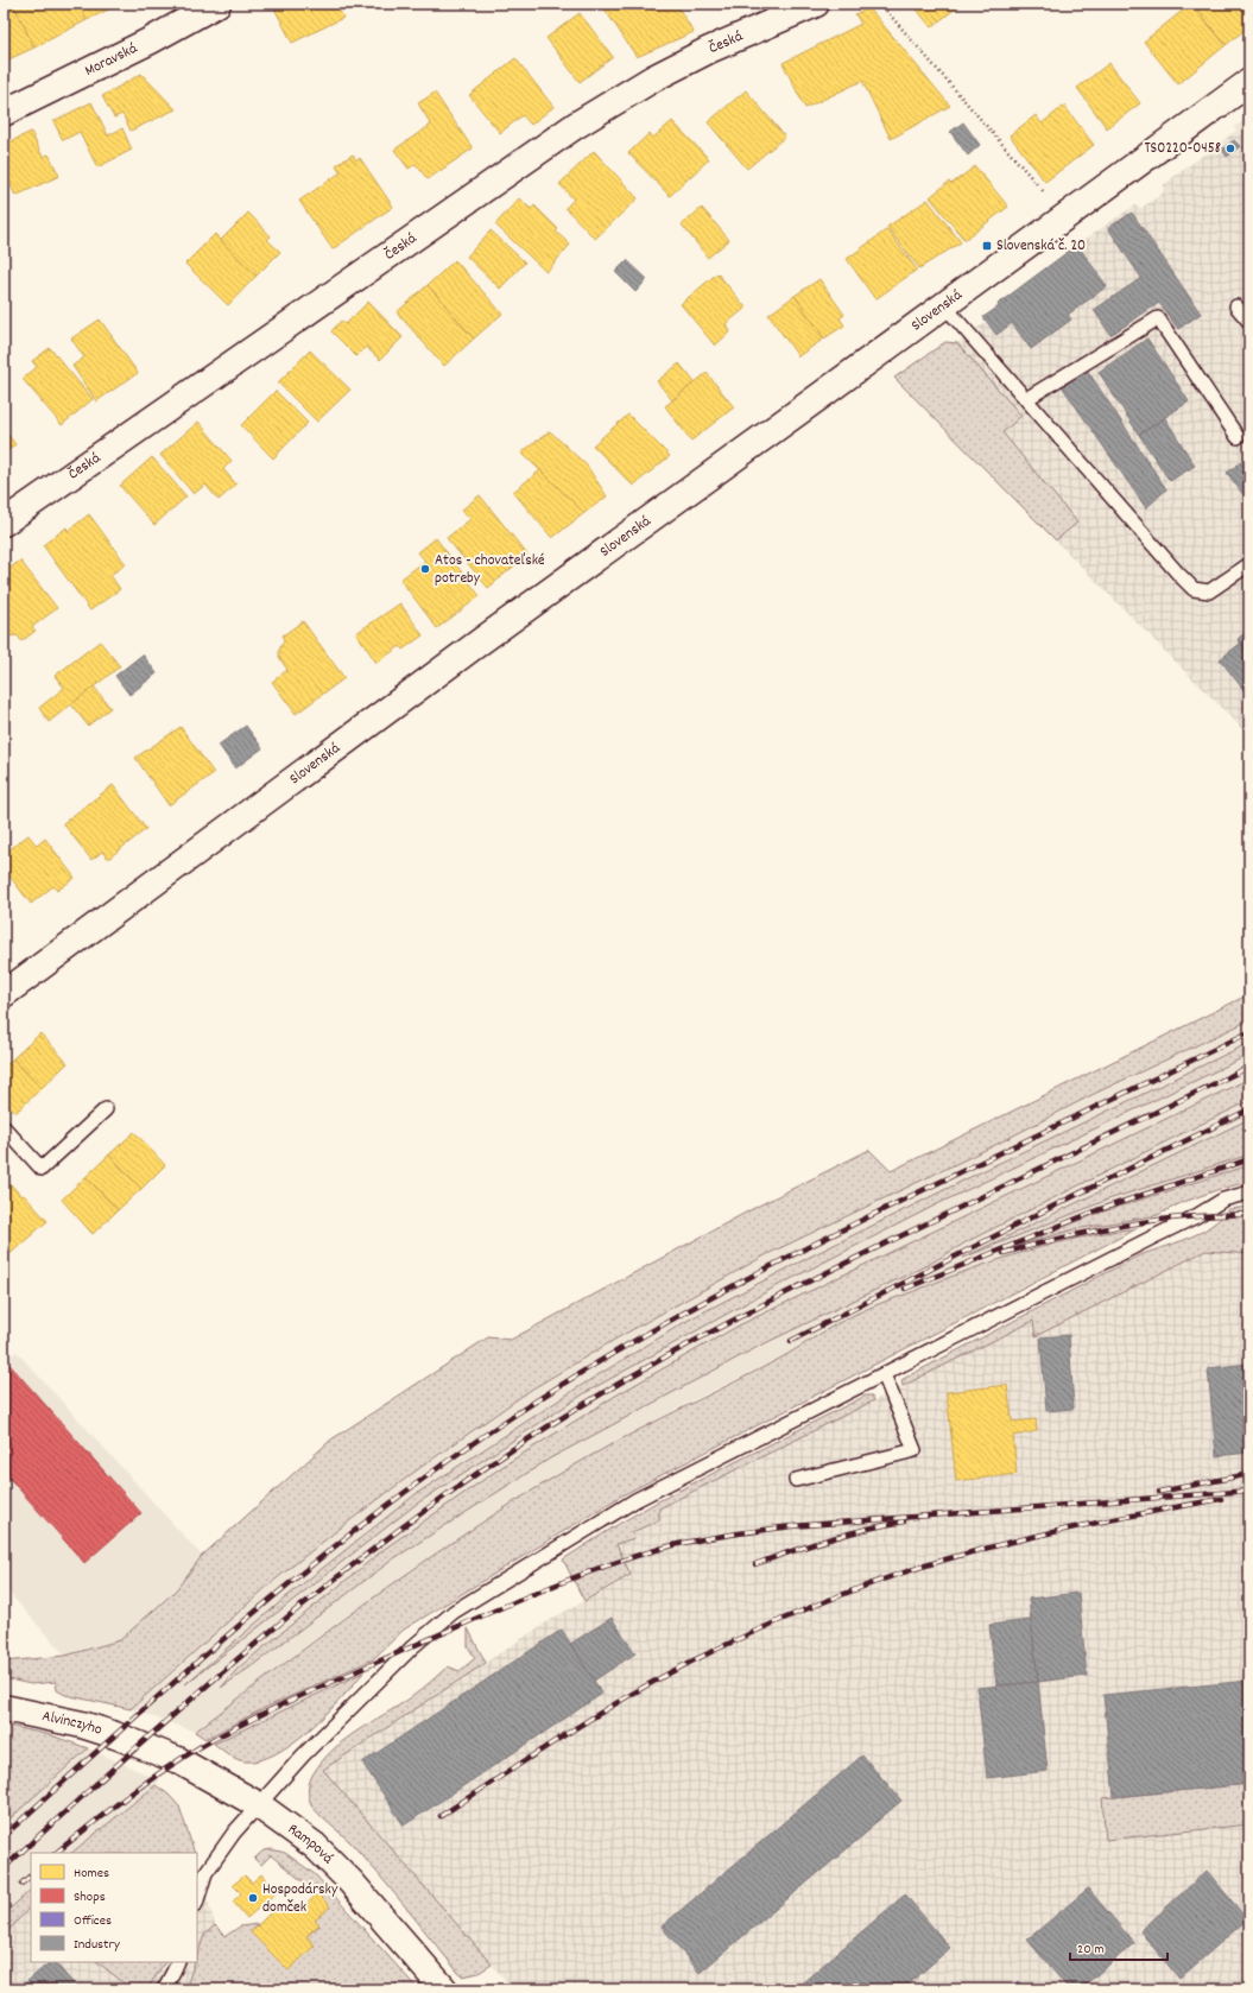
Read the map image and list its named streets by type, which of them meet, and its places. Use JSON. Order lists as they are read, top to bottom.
{
  "streets": {
    "street": [
      "Česká",
      "Moravská",
      "Slovenská",
      "Alvinczyho",
      "Rampová"
    ]
  },
  "crossings": [
    ["Alvinczyho", "Rampová"]
  ],
  "places": {
    "other": ["TS0220-0458", "Atos - chovateľské potreby", "Hospodársky domček"],
    "transit": ["Slovenská č. 20"]
  },
  "legend": [
    "Homes",
    "Shops",
    "Offices",
    "Industry"
  ],
  "scale_bar": "20 m"
}
